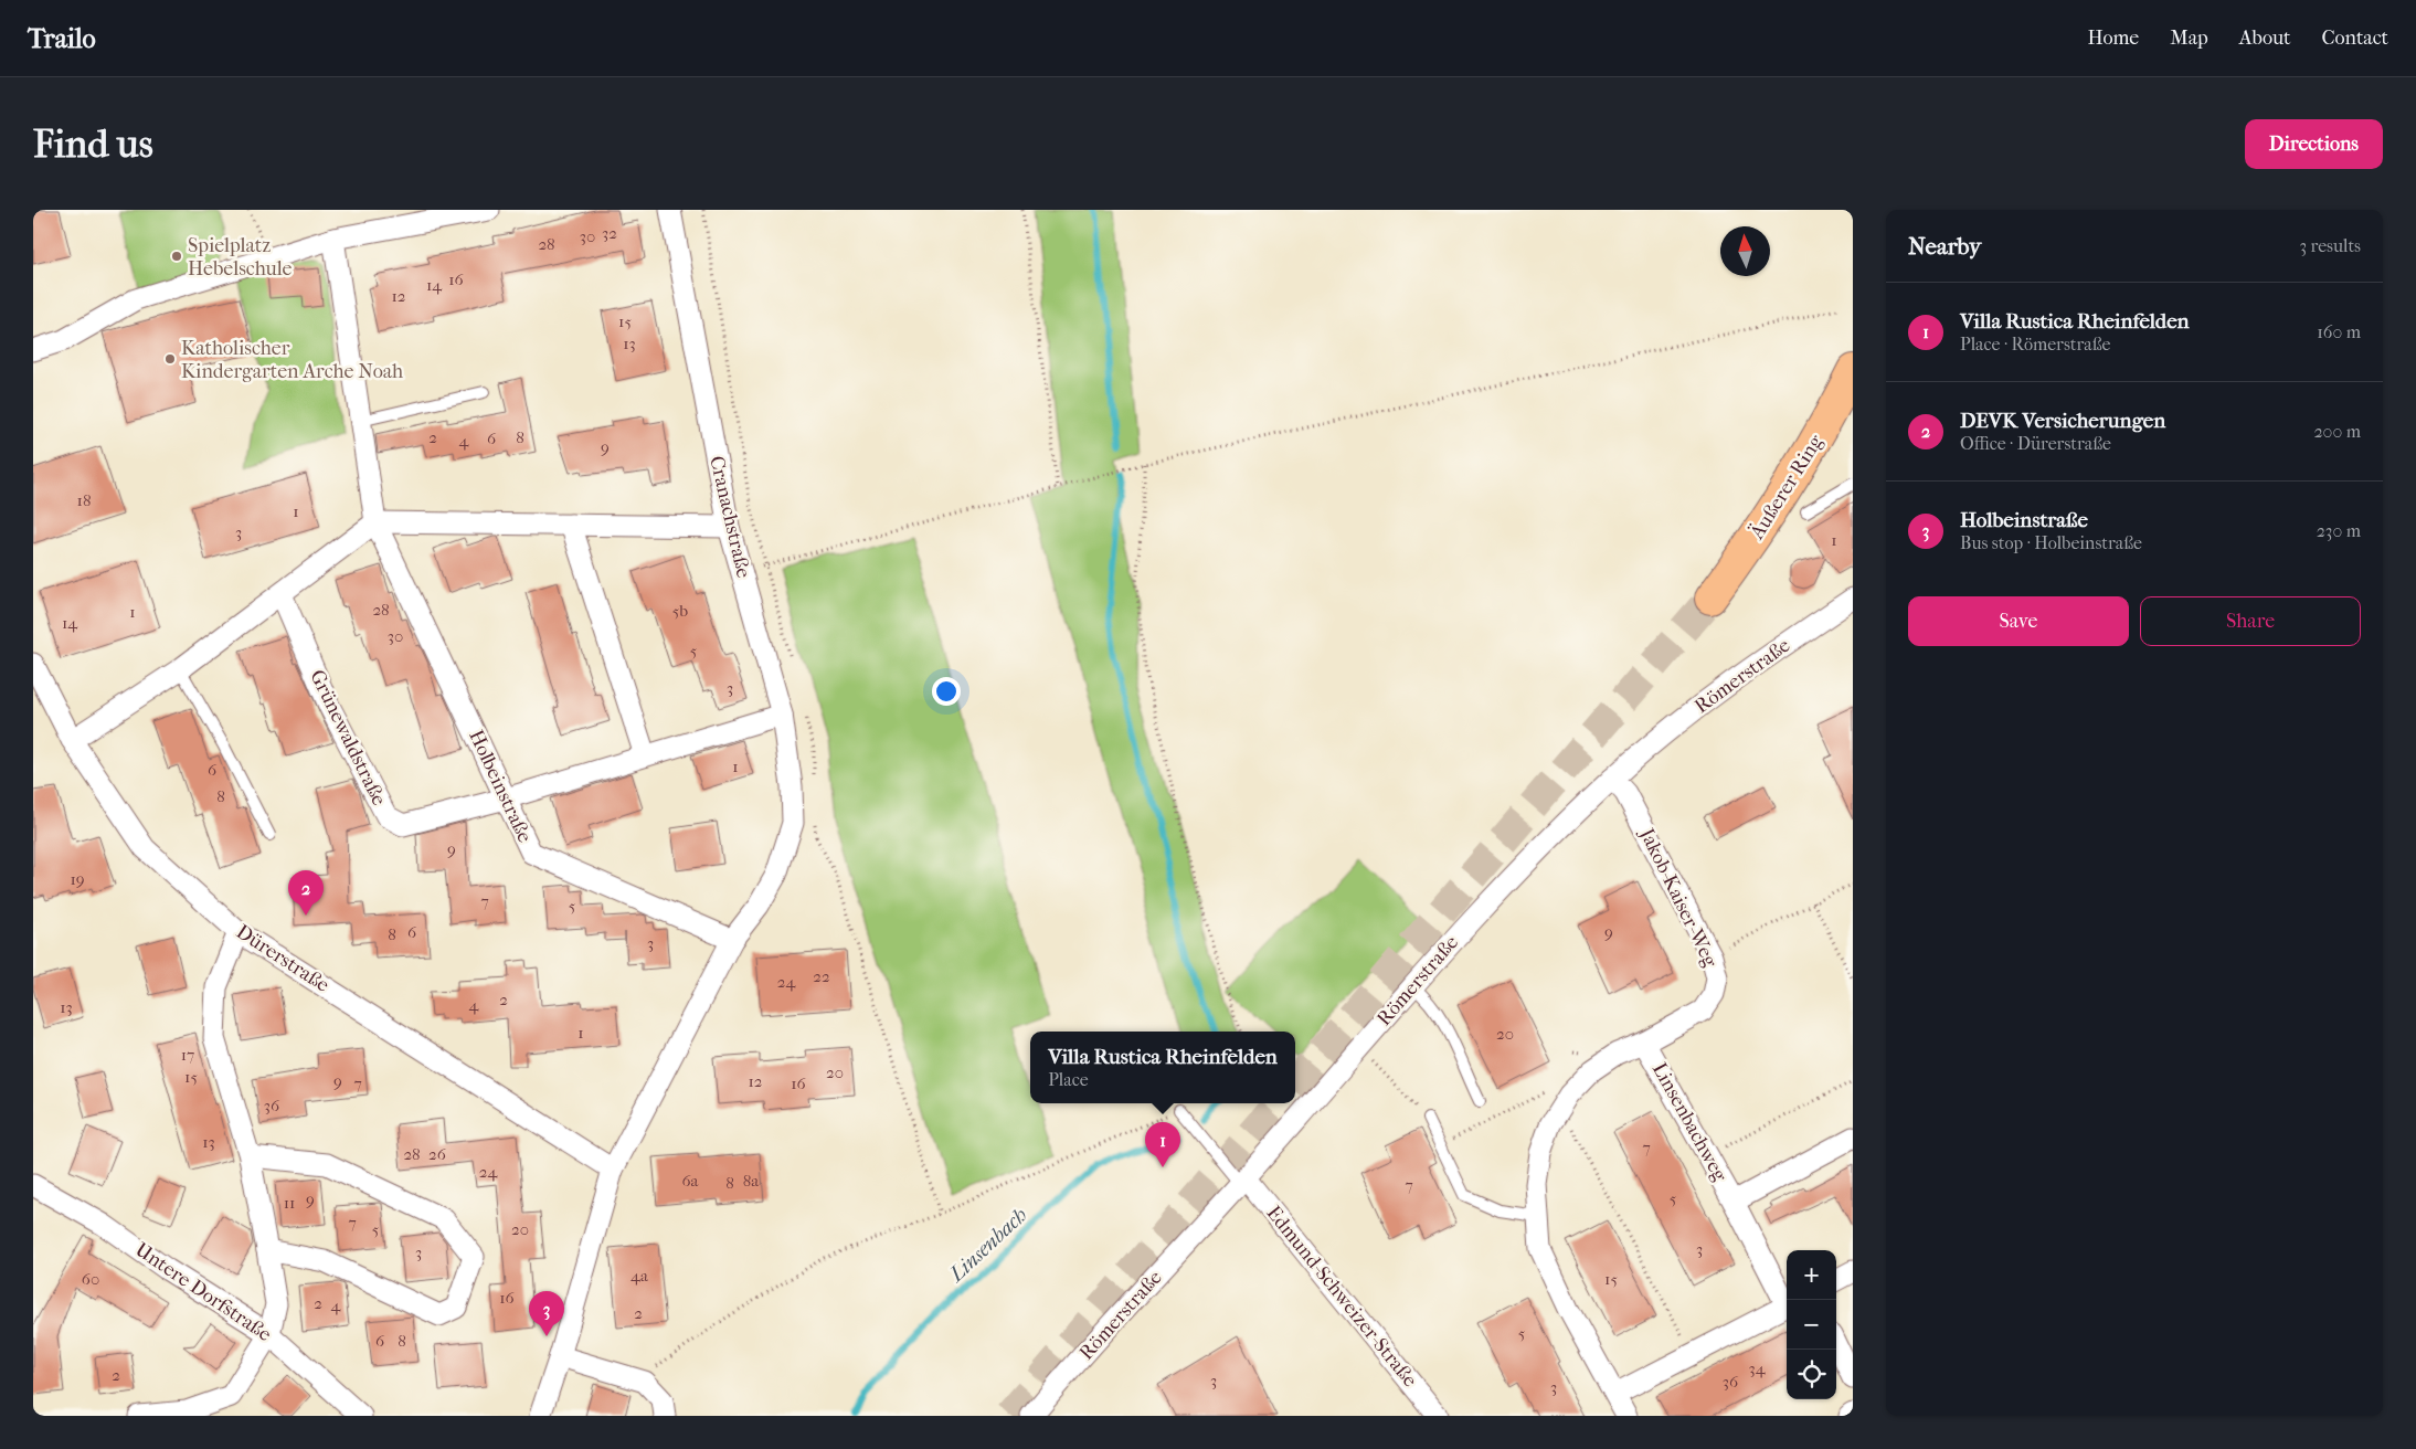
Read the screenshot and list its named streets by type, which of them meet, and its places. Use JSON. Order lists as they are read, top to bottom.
{
  "streets": {
    "main road": ["Äußerer Ring"],
    "street": [
      "Cranachstraße",
      "Römerstraße",
      "Grünewaldstraße",
      "Holbeinstraße",
      "Jakob-Kaiser-Weg",
      "Dürerstraße",
      "Linsenbachweg",
      "Untere Dorfstraße",
      "Edmund-Schweizer-Straße"
    ]
  },
  "crossings": [
    ["Cranachstraße", "Grünewaldstraße"],
    ["Römerstraße", "Jakob-Kaiser-Weg"],
    ["Römerstraße", "Edmund-Schweizer-Straße"],
    ["Grünewaldstraße", "Holbeinstraße"],
    ["Jakob-Kaiser-Weg", "Linsenbachweg"]
  ],
  "water": ["Linsenbach"],
  "places": ["Spielplatz Hebelschule", "Katholischer Kindergarten Arche Noah"],
  "house_numbers": [
    "32",
    "30",
    "28",
    "16",
    "14",
    "12",
    "15",
    "13",
    "2",
    "8",
    "6",
    "4",
    "9",
    "18",
    "1",
    "3",
    "1",
    "28",
    "5b",
    "1",
    "14",
    "30",
    "5",
    "3",
    "1",
    "6",
    "8",
    "9",
    "19",
    "7",
    "5",
    "6",
    "9",
    "8",
    "3",
    "22",
    "24",
    "2",
    "4",
    "13",
    "1",
    "20",
    "17",
    "20",
    "15",
    "9",
    "12",
    "7",
    "16",
    "36",
    "13",
    "7",
    "28",
    "26",
    "24",
    "6a",
    "8a",
    "8",
    "7",
    "5",
    "9",
    "11",
    "7",
    "5",
    "20",
    "3",
    "3",
    "4a",
    "60",
    "15",
    "16",
    "2",
    "4",
    "2",
    "5",
    "6",
    "8",
    "34",
    "2",
    "3",
    "36",
    "3"
  ],
  "north": "top",
  "page": {
    "header": "Trailo",
    "nav": [
      "Home",
      "Map",
      "About",
      "Contact"
    ],
    "buttons": [
      "Directions",
      ["Save", "Share"]
    ],
    "title": "Find us",
    "heading": ["Nearby", "3 results"],
    "list": [
      {
        "mark": "1",
        "name": "Villa Rustica Rheinfelden",
        "note": "Place · Römerstraße",
        "value": "160 m"
      },
      {
        "mark": "2",
        "name": "DEVK Versicherungen",
        "note": "Office · Dürerstraße",
        "value": "200 m"
      },
      {
        "mark": "3",
        "name": "Holbeinstraße",
        "note": "Bus stop · Holbeinstraße",
        "value": "230 m"
      }
    ],
    "pins": ["2", "1", "3"],
    "popup": ["Villa Rustica Rheinfelden", "Place"],
    "map_buttons": ["+", "−"]
  }
}
